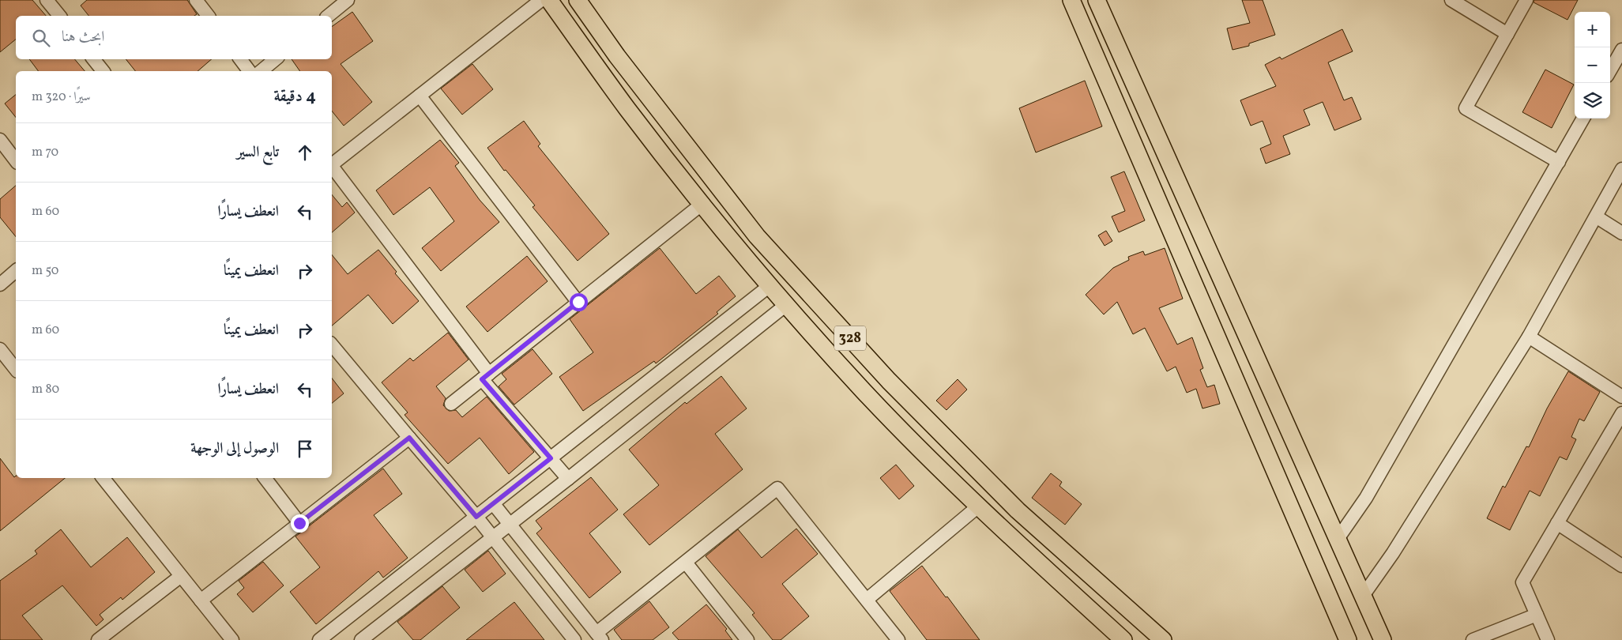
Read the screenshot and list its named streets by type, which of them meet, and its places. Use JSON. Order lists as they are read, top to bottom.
{
  "streets": {
    "main road": ["328"]
  },
  "page": {
    "map_buttons": ["+", "−"],
    "search": "ابحث هنا",
    "heading": ["4 دقيقة", "سيرًا · 320 m"],
    "list": [
      ["تابع السير", "70 m"],
      ["انعطف يسارًا", "60 m"],
      ["انعطف يمينًا", "50 m"],
      ["انعطف يمينًا", "60 m"],
      ["انعطف يسارًا", "80 m"],
      "الوصول إلى الوجهة"
    ]
  }
}
